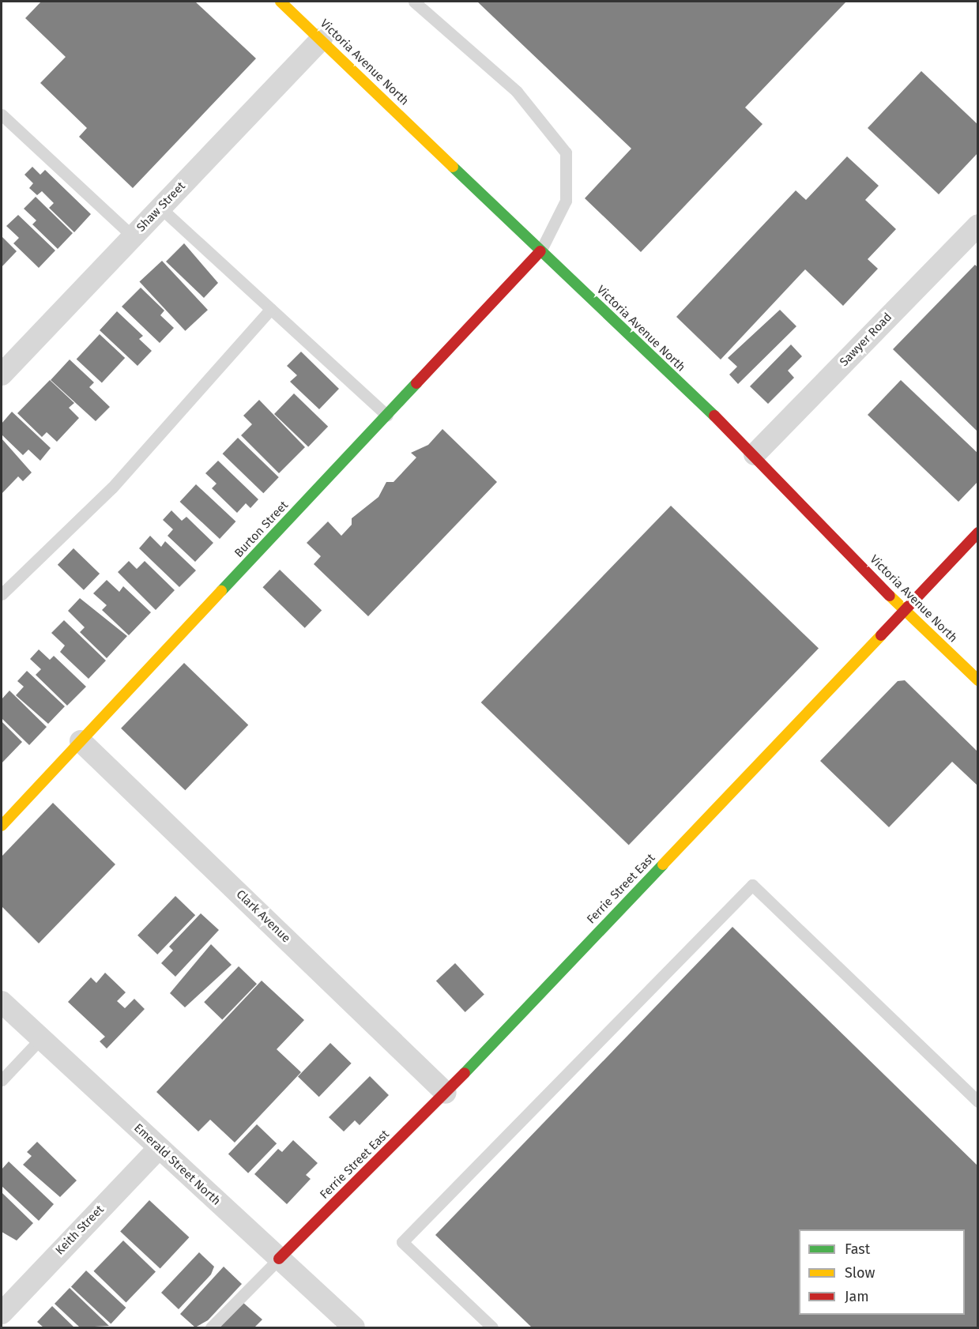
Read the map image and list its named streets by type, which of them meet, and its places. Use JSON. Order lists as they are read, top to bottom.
{
  "streets": {
    "street": [
      "Victoria Avenue North",
      "Shaw Street",
      "Sawyer Road",
      "Burton Street",
      "Ferrie Street East",
      "Clark Avenue",
      "Emerald Street North",
      "Keith Street"
    ]
  },
  "crossings": [
    ["Victoria Avenue North", "Shaw Street"],
    ["Victoria Avenue North", "Sawyer Road"],
    ["Victoria Avenue North", "Burton Street"],
    ["Victoria Avenue North", "Ferrie Street East"],
    ["Burton Street", "Clark Avenue"],
    ["Ferrie Street East", "Clark Avenue"],
    ["Ferrie Street East", "Emerald Street North"],
    ["Emerald Street North", "Keith Street"]
  ],
  "legend": ["Fast", "Slow", "Jam"]
}
